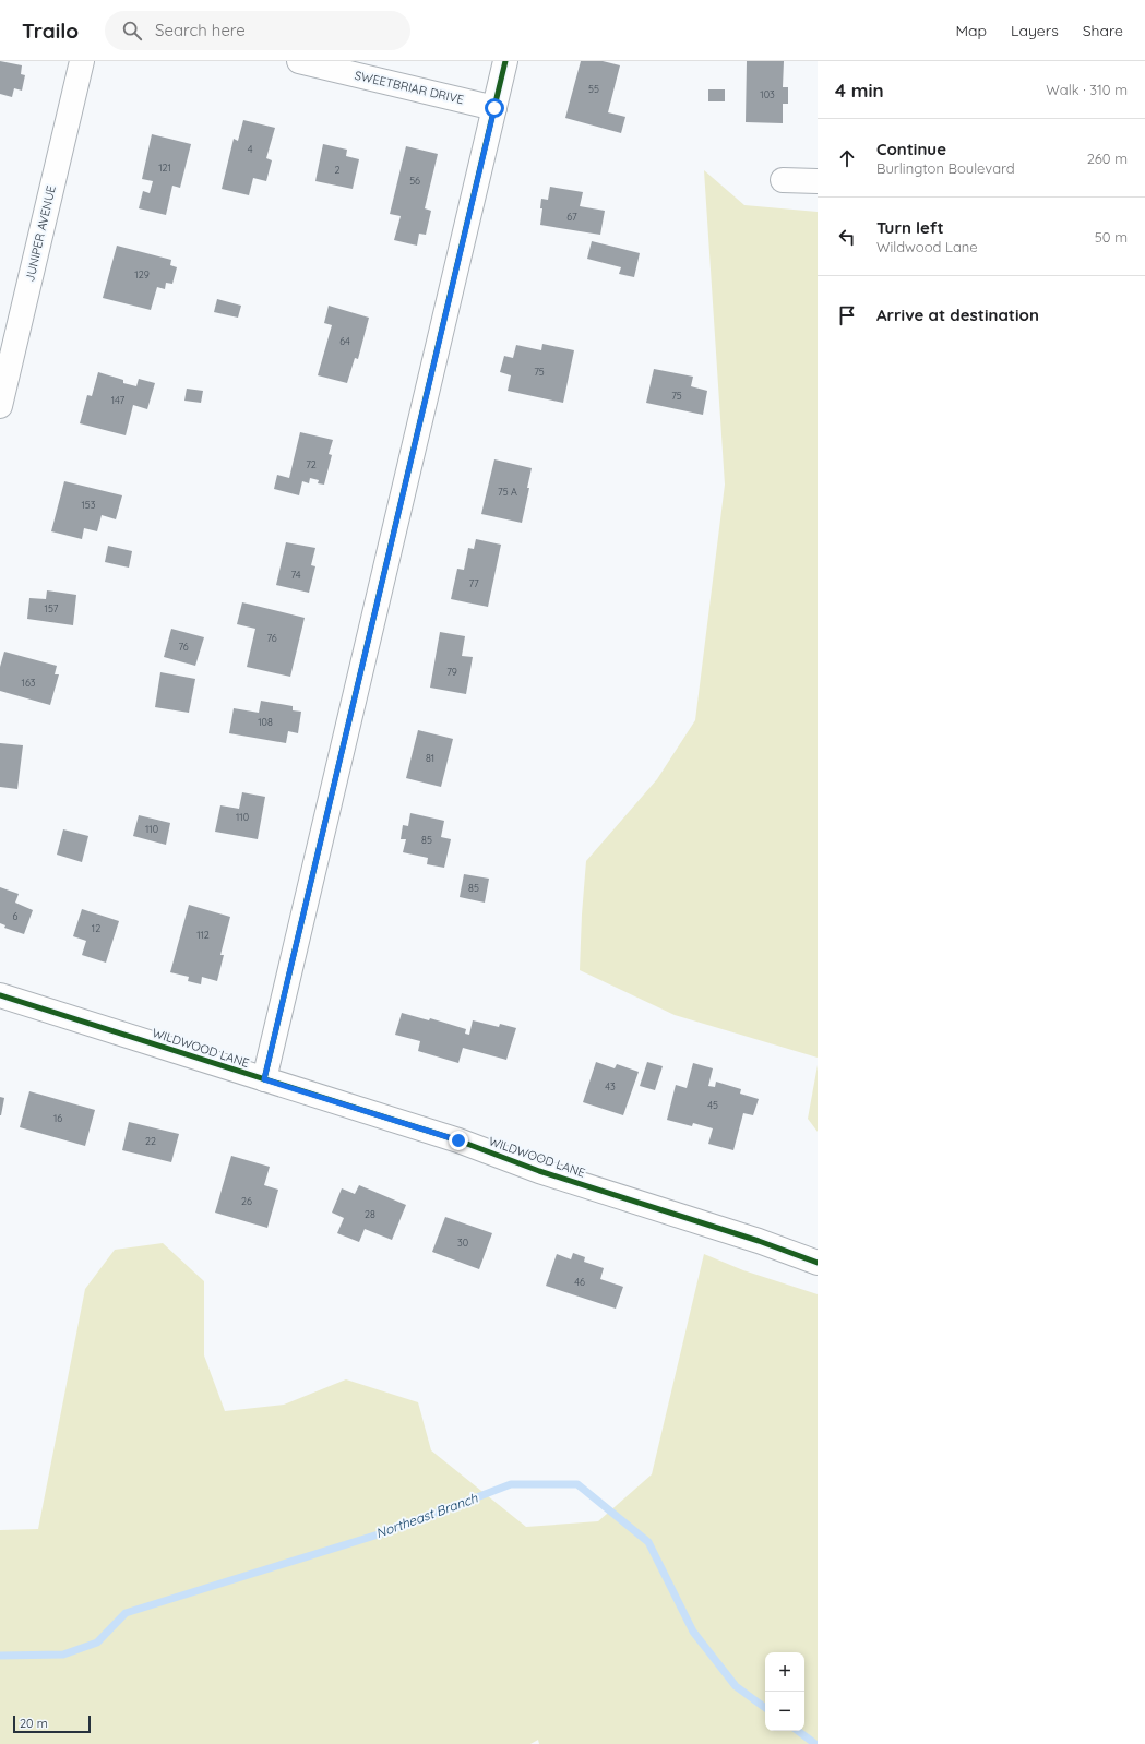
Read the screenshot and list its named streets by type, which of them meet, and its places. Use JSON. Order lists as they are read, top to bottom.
{
  "streets": {
    "street": ["SWEETBRIAR DRIVE", "JUNIPER AVENUE", "WILDWOOD LANE"]
  },
  "water": ["Northeast Branch"],
  "house_numbers": [
    "55",
    "103",
    "4",
    "121",
    "2",
    "56",
    "67",
    "129",
    "64",
    "75",
    "75",
    "147",
    "72",
    "75 A",
    "153",
    "74",
    "77",
    "157",
    "76",
    "76",
    "79",
    "163",
    "108",
    "81",
    "110",
    "110",
    "85",
    "85",
    "6",
    "12",
    "112",
    "43",
    "45",
    "16",
    "22",
    "26",
    "28",
    "30",
    "46"
  ],
  "scale_bar": "20 m",
  "page": {
    "header": "Trailo",
    "search": "Search here",
    "nav": ["Map", "Layers", "Share"],
    "heading": ["4 min", "Walk · 310 m"],
    "list": [
      ["Continue", "Burlington Boulevard", "260 m"],
      ["Turn left", "Wildwood Lane", "50 m"],
      "Arrive at destination"
    ],
    "map_buttons": ["+", "−"],
    "scale": "20 m"
  }
}
